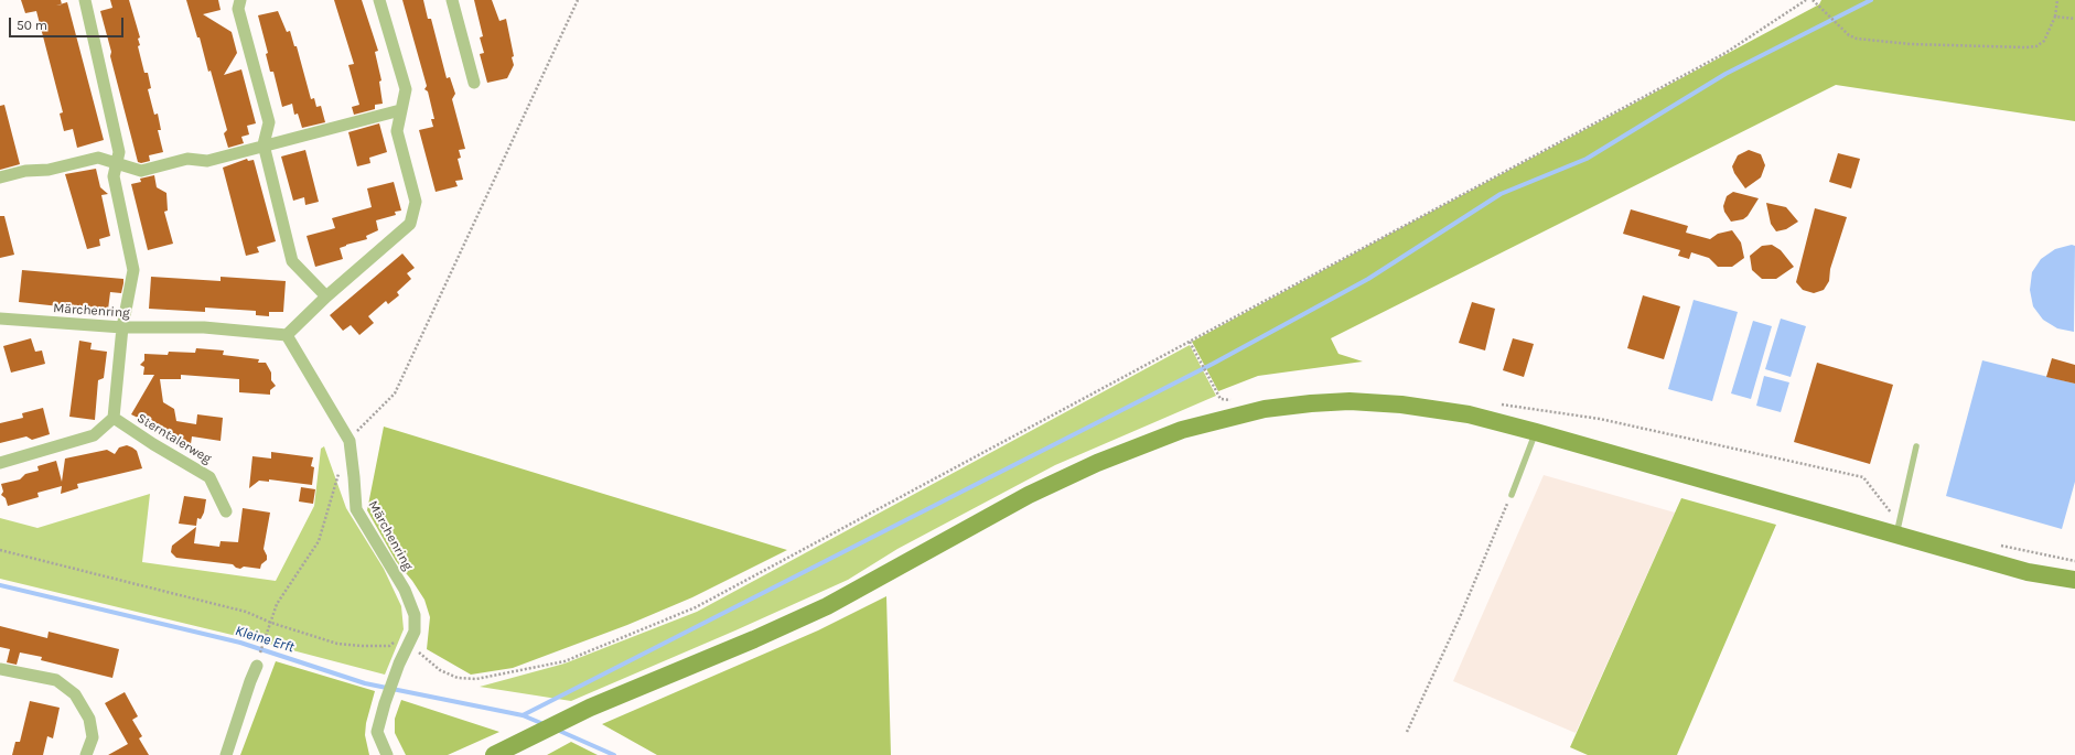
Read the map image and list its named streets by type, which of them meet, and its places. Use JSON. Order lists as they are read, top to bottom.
{
  "streets": {
    "street": ["Märchenring", "Sterntalerweg"]
  },
  "water": ["Kleine Erft"],
  "scale_bar": "50 m"
}
